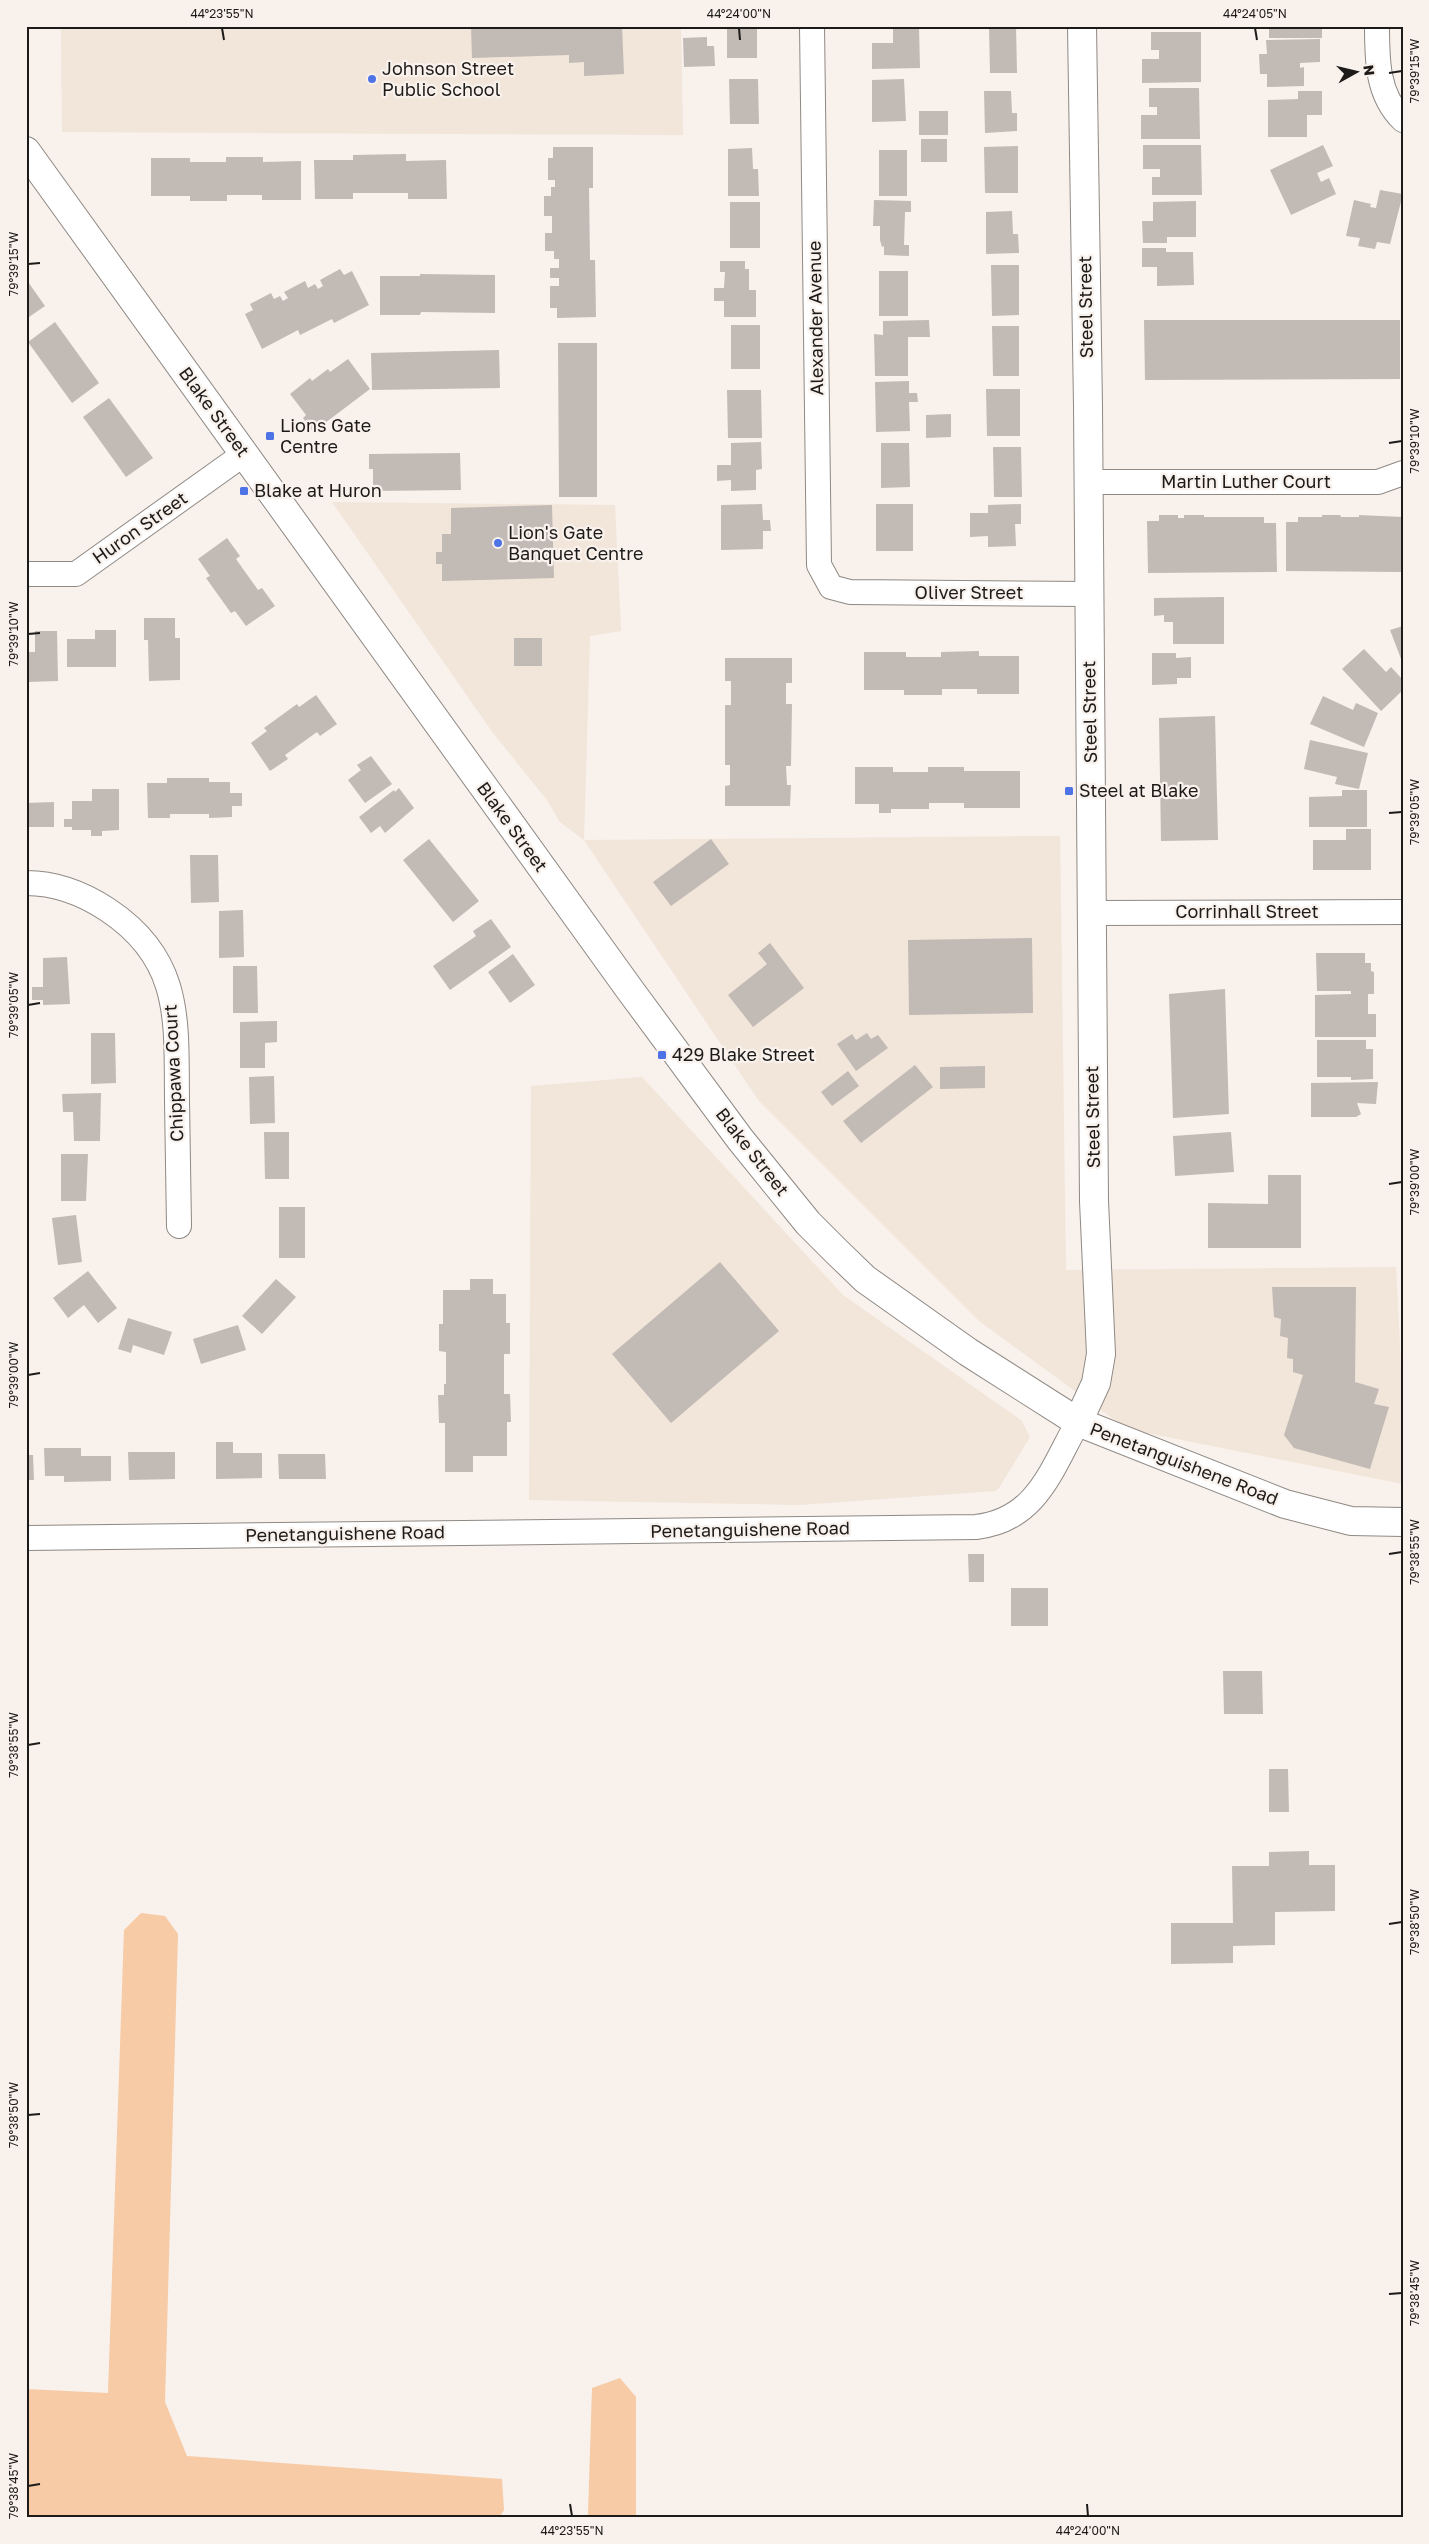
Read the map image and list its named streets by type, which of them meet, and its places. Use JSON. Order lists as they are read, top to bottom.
{
  "streets": {
    "main road": ["Steel Street", "Blake Street", "Penetanguishene Road"],
    "street": [
      "Alexander Avenue",
      "Martin Luther Court",
      "Huron Street",
      "Oliver Street",
      "Corrinhall Street",
      "Chippawa Court"
    ]
  },
  "crossings": [
    ["Steel Street", "Blake Street"],
    ["Steel Street", "Martin Luther Court"],
    ["Steel Street", "Oliver Street"],
    ["Steel Street", "Corrinhall Street"],
    ["Steel Street", "Penetanguishene Road"],
    ["Alexander Avenue", "Oliver Street"],
    ["Blake Street", "Huron Street"],
    ["Blake Street", "Penetanguishene Road"]
  ],
  "places": {
    "other": ["Johnson Street Public School", "Lion's Gate Banquet Centre"],
    "transit": [
      "Lions Gate Centre",
      "Blake at Huron",
      "Steel at Blake",
      "429 Blake Street"
    ]
  },
  "north": "right",
  "coordinates": [
    "44°23'55\"N",
    "44°24'00\"N",
    "44°24'05\"N",
    "79°39'15\"W",
    "79°39'10\"W",
    "79°39'05\"W",
    "79°39'00\"W",
    "79°38'55\"W",
    "79°38'50\"W",
    "79°38'45\"W"
  ]
}
